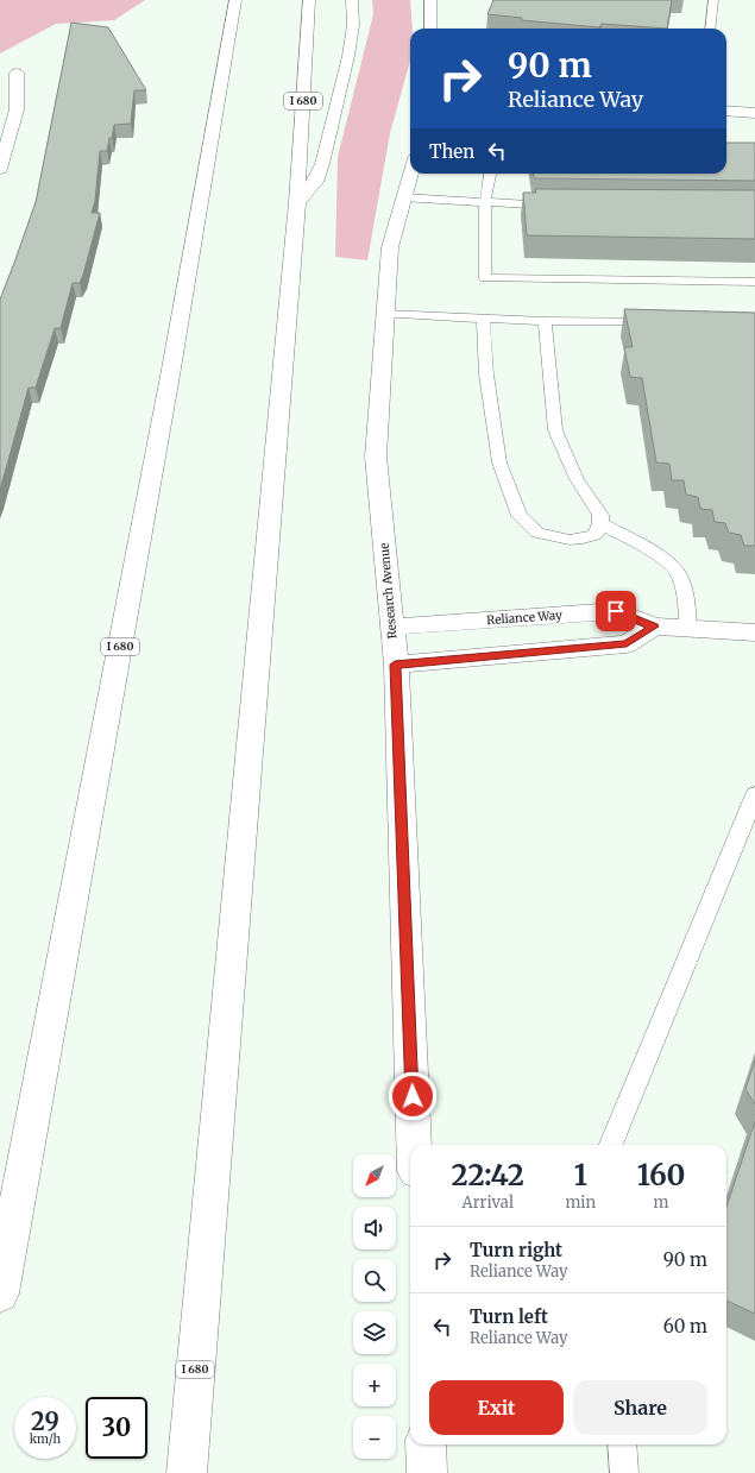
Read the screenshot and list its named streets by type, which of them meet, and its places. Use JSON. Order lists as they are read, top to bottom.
{
  "streets": {
    "main road": ["I 680", "Research Avenue", "Reliance Way"]
  },
  "crossings": [
    ["Research Avenue", "Reliance Way"]
  ],
  "north": "bottom left",
  "page": {
    "turn": ["90 m", "Reliance Way"],
    "then": "Then",
    "eta": [
      "22:42",
      "Arrival",
      "1",
      "min",
      "160",
      "m"
    ],
    "map_buttons": ["+", "−"],
    "list": [
      {
        "name": "Turn right",
        "note": "Reliance Way",
        "value": "90 m"
      },
      {
        "name": "Turn left",
        "note": "Reliance Way",
        "value": "60 m"
      }
    ],
    "buttons": ["Exit", "Share"],
    "speed": "29 km/h",
    "limit": "30"
  }
}
